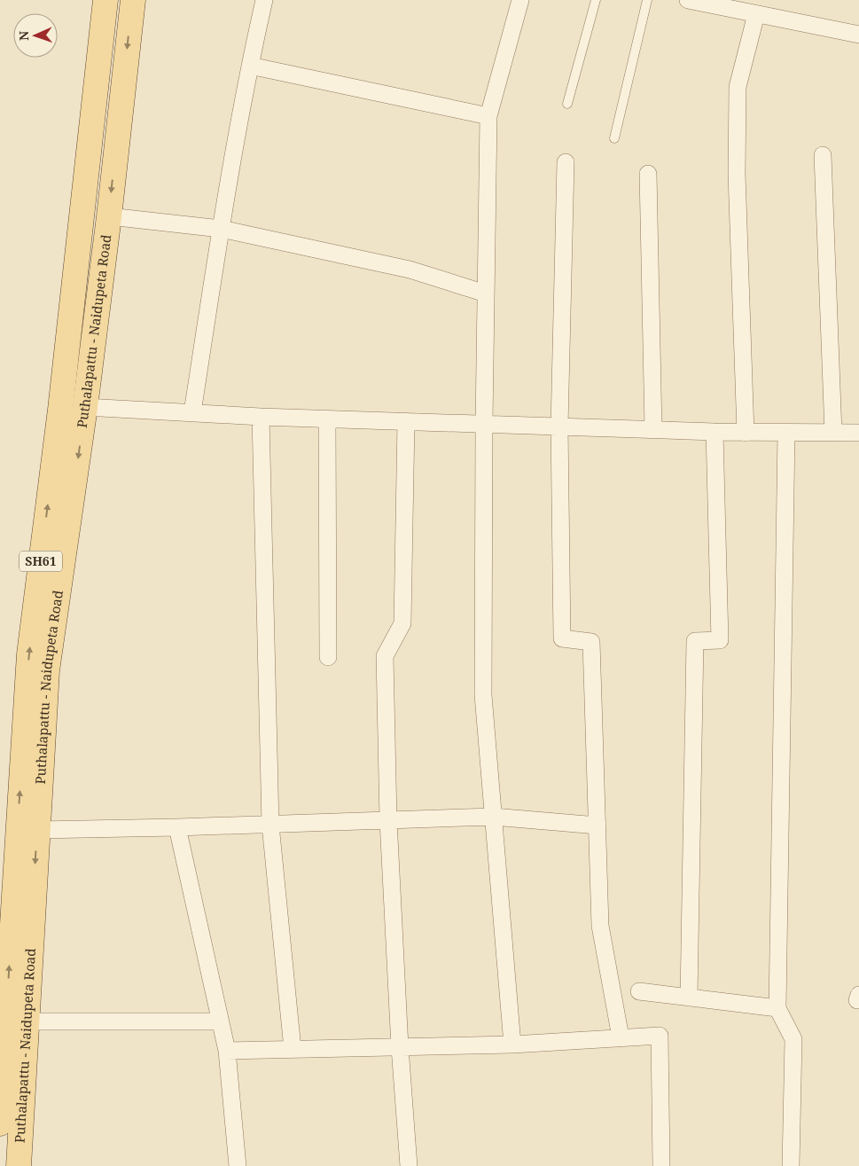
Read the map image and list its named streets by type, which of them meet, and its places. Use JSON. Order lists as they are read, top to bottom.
{
  "streets": {
    "main road": ["Puthalapattu - Naidupeta Road", "SH61"]
  },
  "north": "left"
}
